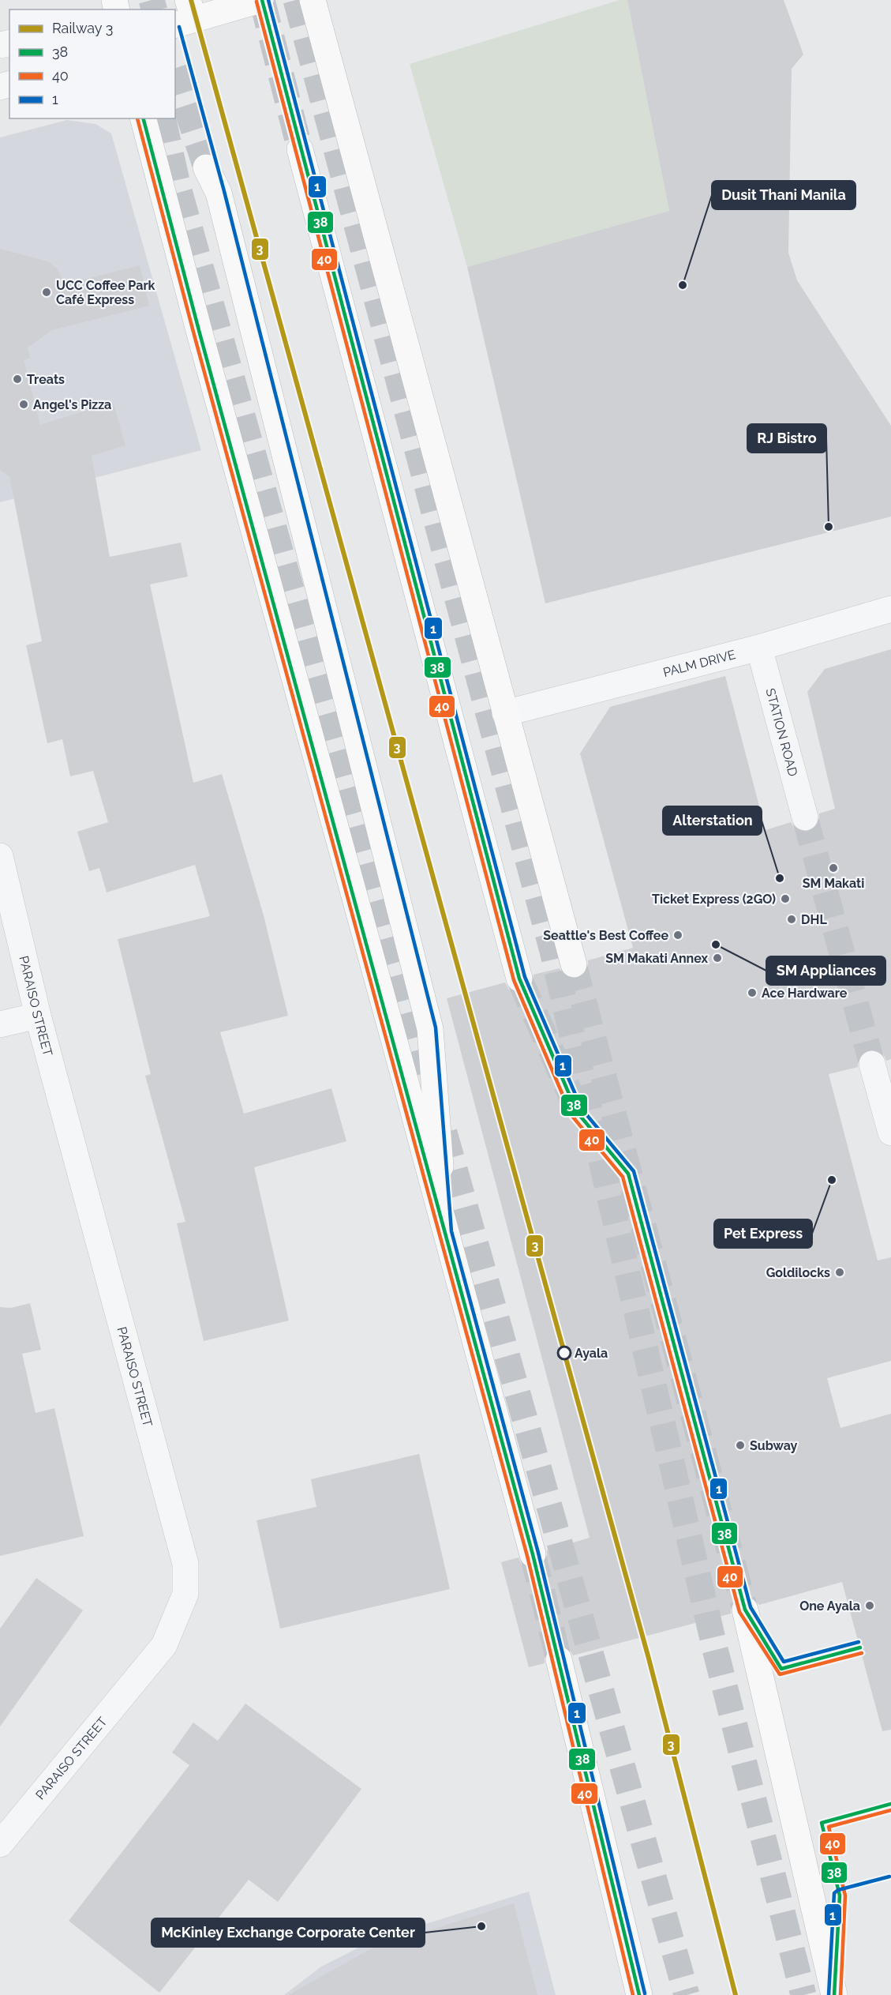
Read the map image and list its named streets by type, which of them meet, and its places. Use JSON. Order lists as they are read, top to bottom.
{
  "streets": {
    "street": ["PALM DRIVE", "STATION ROAD", "PARAISO STREET"]
  },
  "crossings": [
    ["PALM DRIVE", "STATION ROAD"]
  ],
  "places": [
    "Dusit Thani Manila",
    "UCC Coffee Park Café Express",
    "Treats",
    "Angel's Pizza",
    "RJ Bistro",
    "SM Makati",
    "Alterstation",
    "Ticket Express (2GO)",
    "DHL",
    "Seattle's Best Coffee",
    "SM Appliances",
    "SM Makati Annex",
    "Ace Hardware",
    "Pet Express",
    "Goldilocks",
    "Ayala",
    "Subway",
    "One Ayala",
    "McKinley Exchange Corporate Center"
  ],
  "lines": [
    "rail line 3",
    "transit line 38",
    "transit line 1",
    "transit line 40"
  ],
  "legend": [
    "Railway 3",
    "38",
    "40",
    "1"
  ]
}
